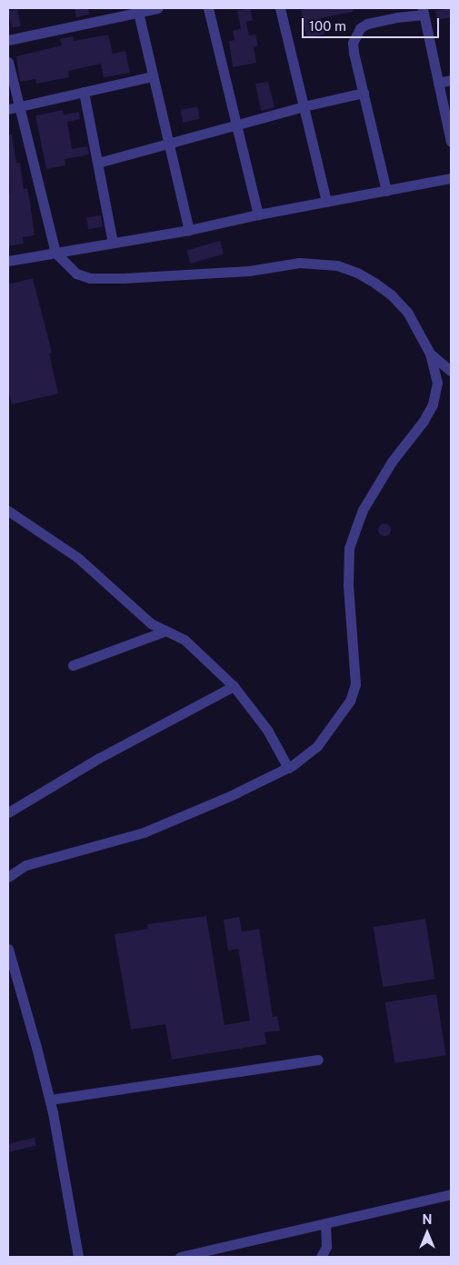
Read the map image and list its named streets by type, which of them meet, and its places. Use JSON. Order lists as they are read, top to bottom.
{
  "scale_bar": "100 m",
  "north": "top"
}
